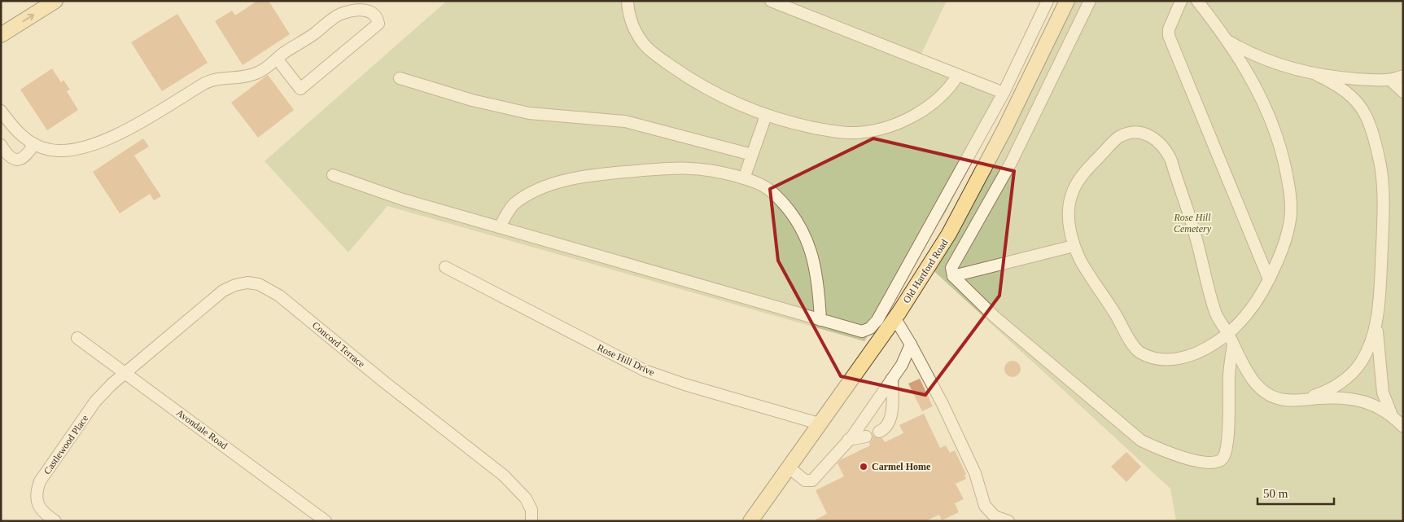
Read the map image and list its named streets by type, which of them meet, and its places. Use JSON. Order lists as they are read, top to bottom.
{
  "streets": {
    "main road": ["Old Hartford Road"],
    "street": [
      "Concord Terrace",
      "Rose Hill Drive",
      "Avondale Road",
      "Castlewood Place"
    ]
  },
  "crossings": [
    ["Old Hartford Road", "Rose Hill Drive"],
    ["Concord Terrace", "Avondale Road"],
    ["Concord Terrace", "Castlewood Place"],
    ["Avondale Road", "Castlewood Place"]
  ],
  "parks": ["Rose Hill Cemetery"],
  "places": ["Carmel Home"],
  "scale_bar": "50 m"
}
